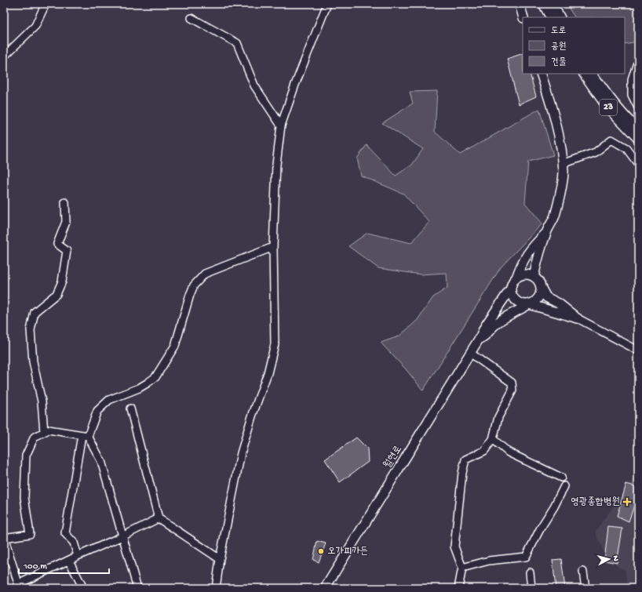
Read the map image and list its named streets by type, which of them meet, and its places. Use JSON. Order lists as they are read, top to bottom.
{
  "streets": {
    "main road": ["23", "월현로"]
  },
  "places": {
    "health": ["영광종합병원"],
    "other": ["오가피가든"]
  },
  "legend": ["도로", "공원", "건물"],
  "scale_bar": "100 m",
  "north": "right"
}
